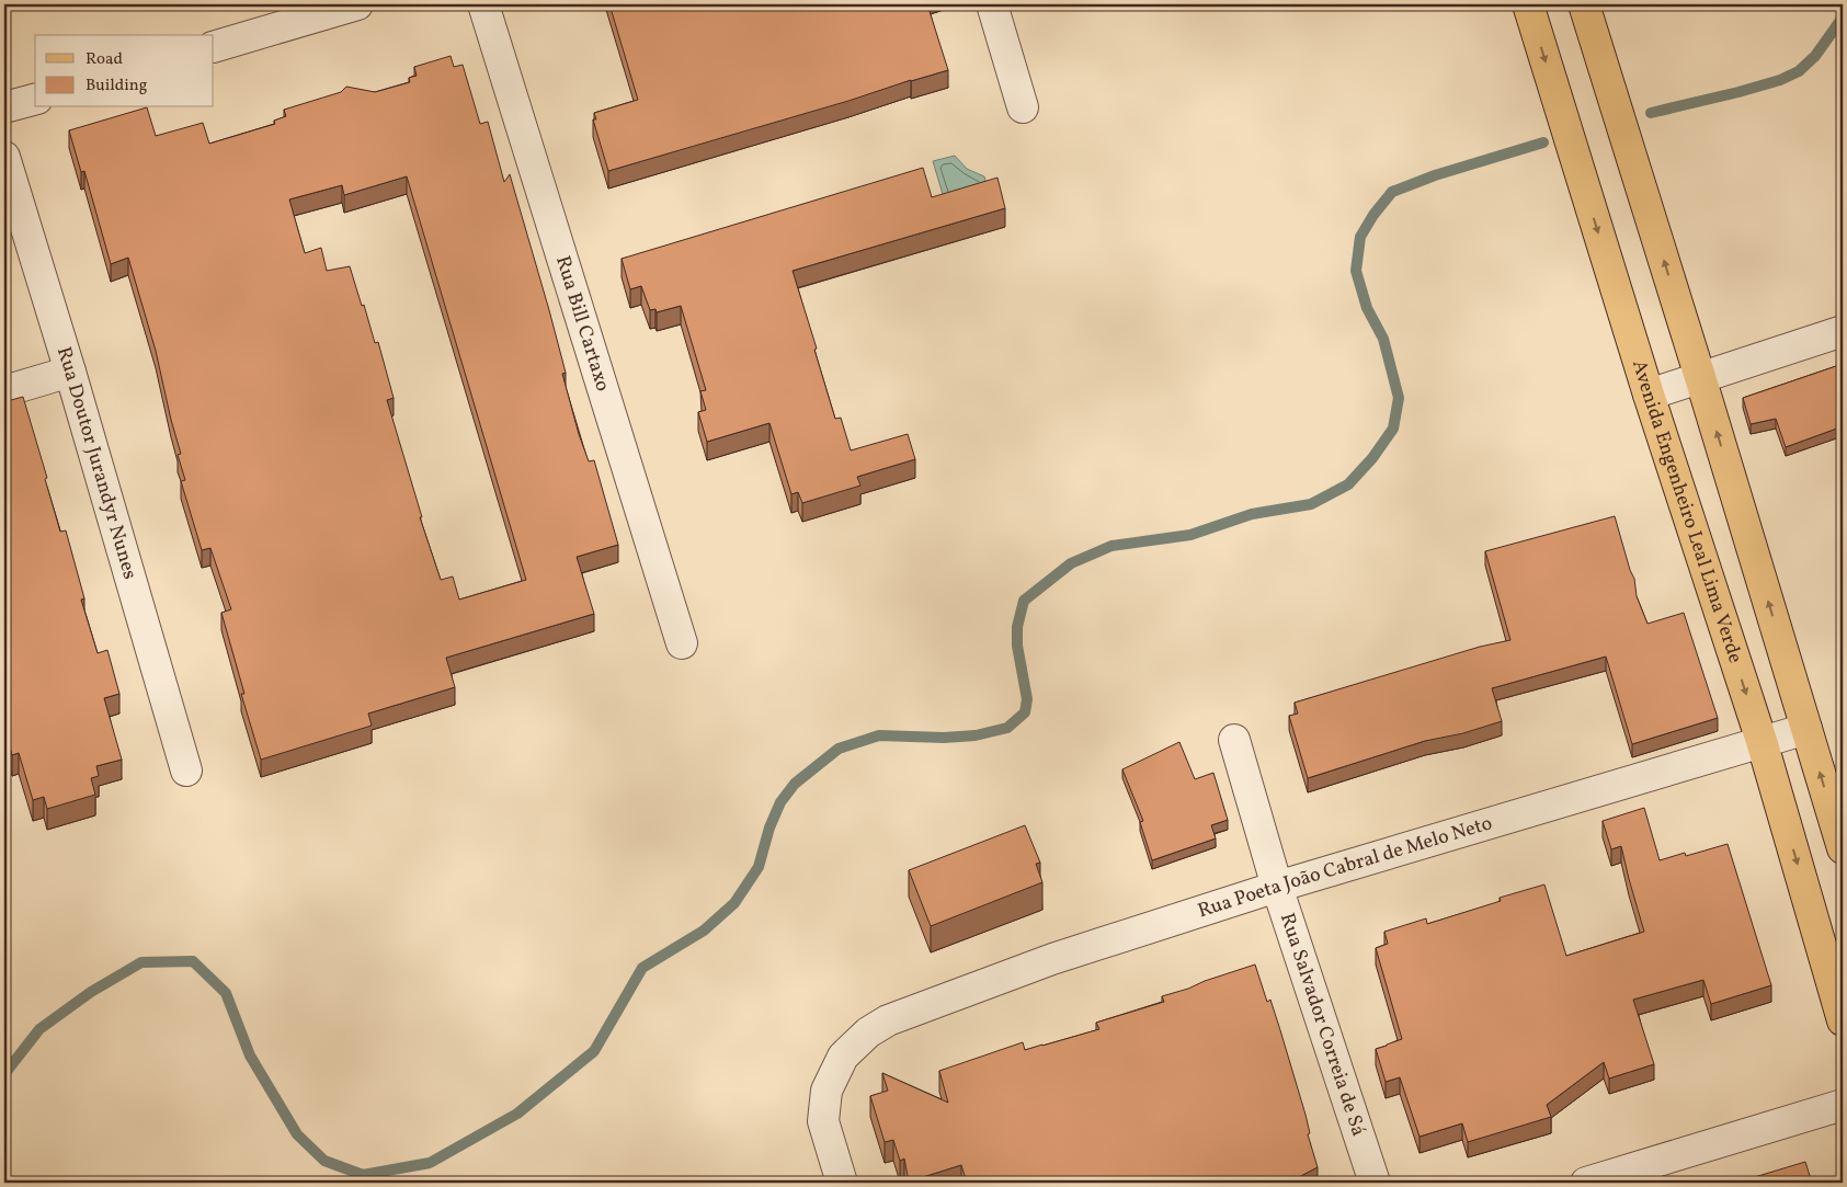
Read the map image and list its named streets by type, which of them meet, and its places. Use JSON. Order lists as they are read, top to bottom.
{
  "streets": {
    "main road": ["Avenida Engenheiro Leal Lima Verde"],
    "street": [
      "Rua Bill Cartaxo",
      "Rua Doutor Jurandyr Nunes",
      "Rua Poeta João Cabral de Melo Neto",
      "Rua Salvador Correia de Sá"
    ]
  },
  "crossings": [
    ["Avenida Engenheiro Leal Lima Verde", "Rua Poeta João Cabral de Melo Neto"],
    ["Rua Poeta João Cabral de Melo Neto", "Rua Salvador Correia de Sá"]
  ],
  "legend": ["Road", "Building"]
}
